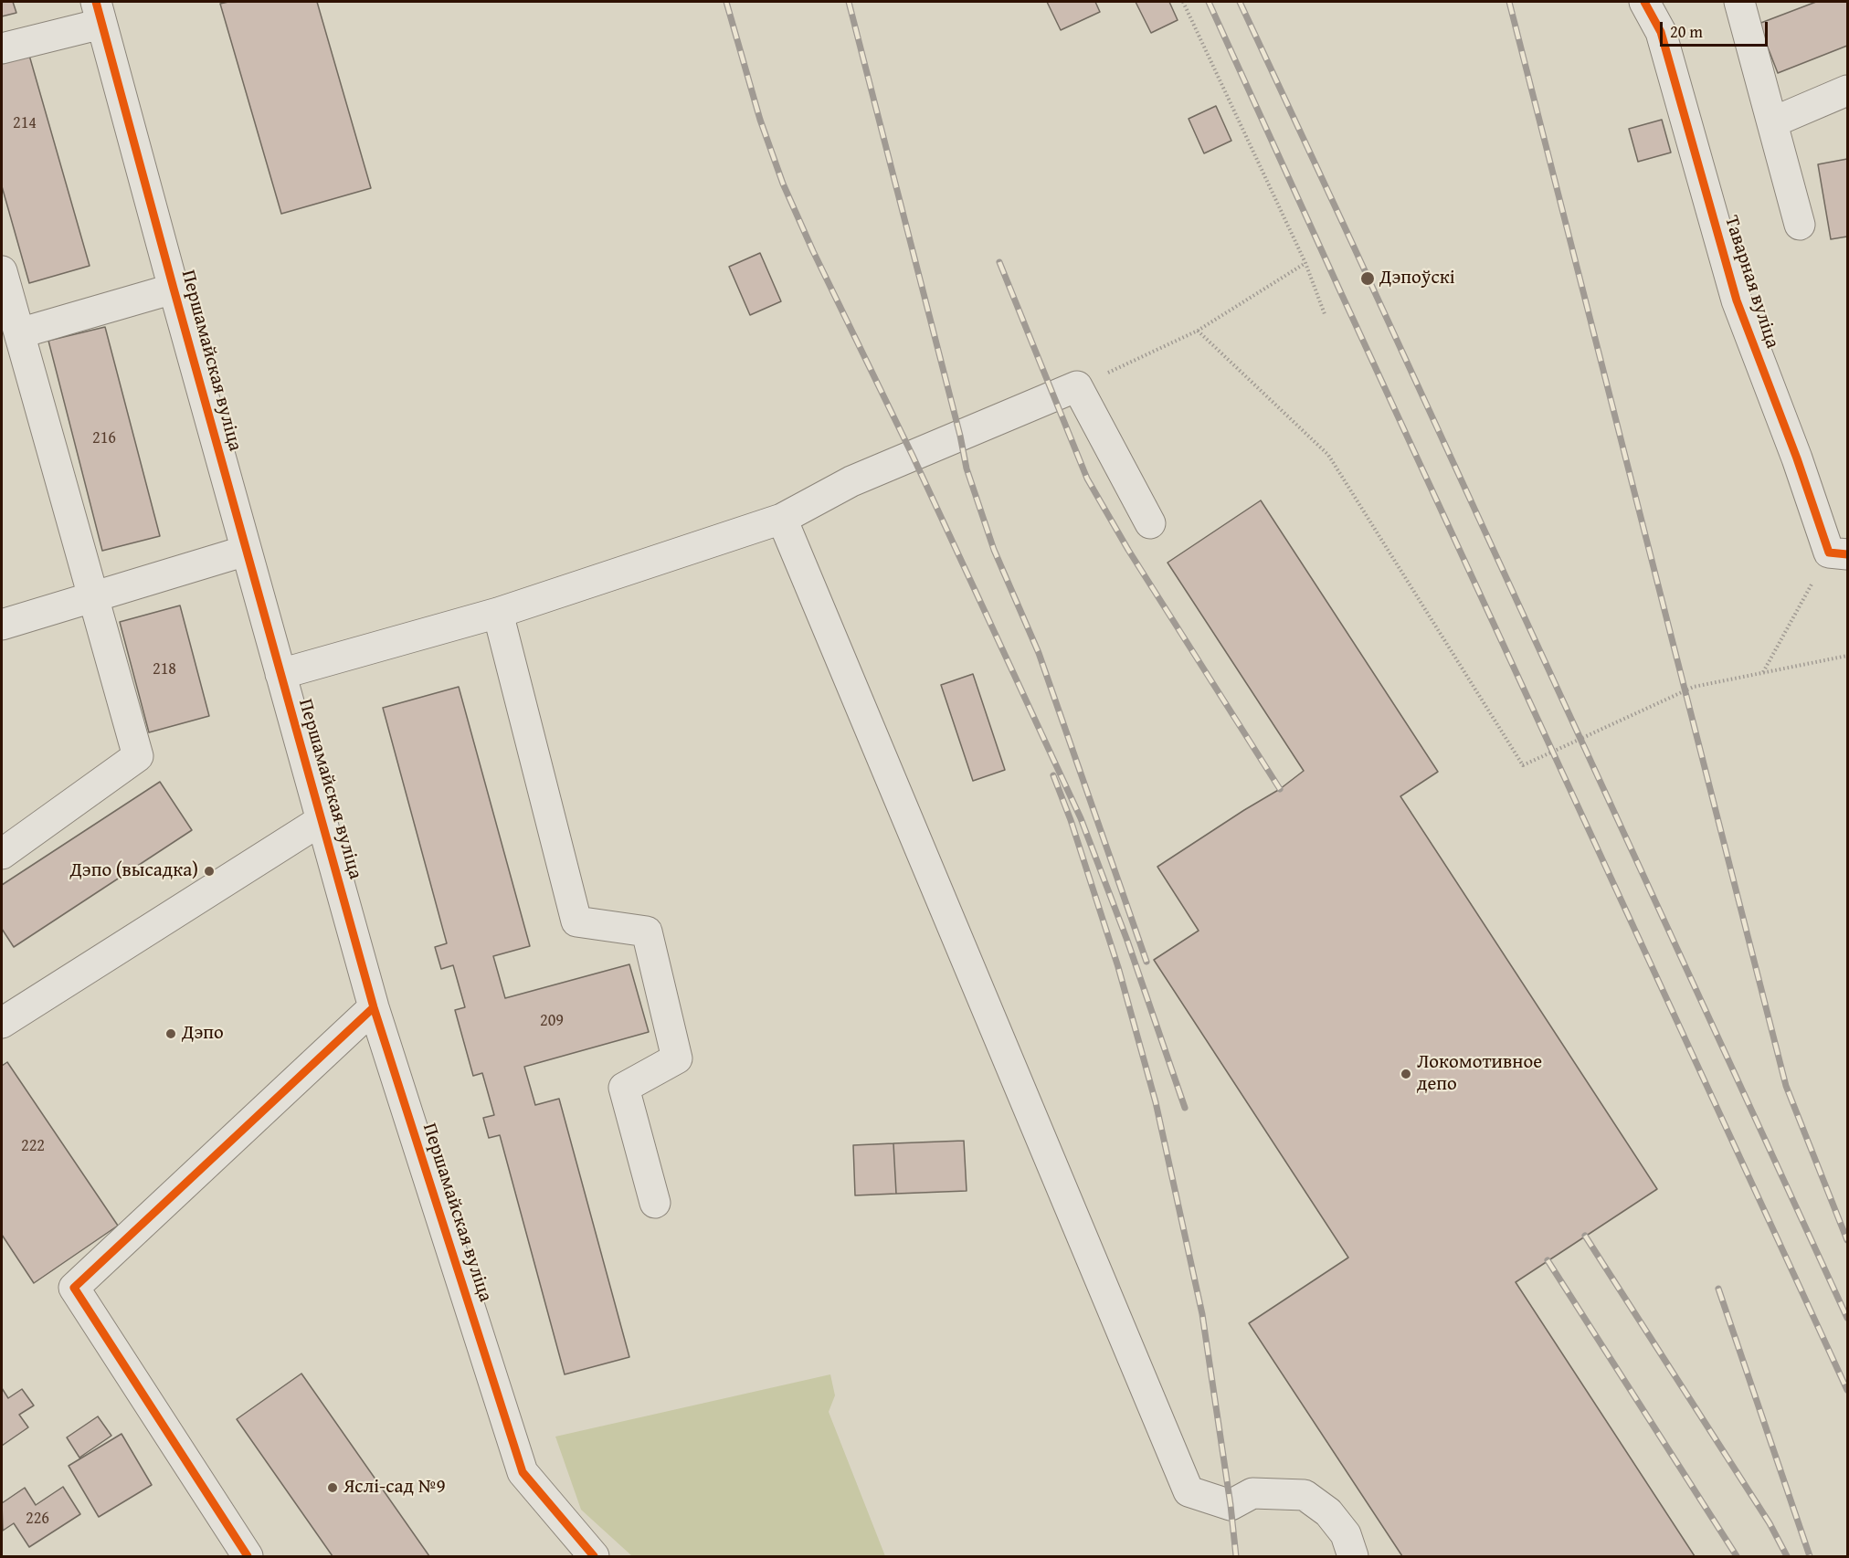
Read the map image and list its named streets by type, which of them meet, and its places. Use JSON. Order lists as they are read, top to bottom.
{
  "streets": {
    "street": ["Таварная вуліца", "Першамайская вуліца"]
  },
  "places": [
    "Дэпоўскі",
    "Дэпо (высадка)",
    "Дэпо",
    "Локомотивное депо",
    "Яслі-сад №9"
  ],
  "house_numbers": [
    "214",
    "216",
    "218",
    "209",
    "222",
    "226"
  ],
  "scale_bar": "20 m"
}
